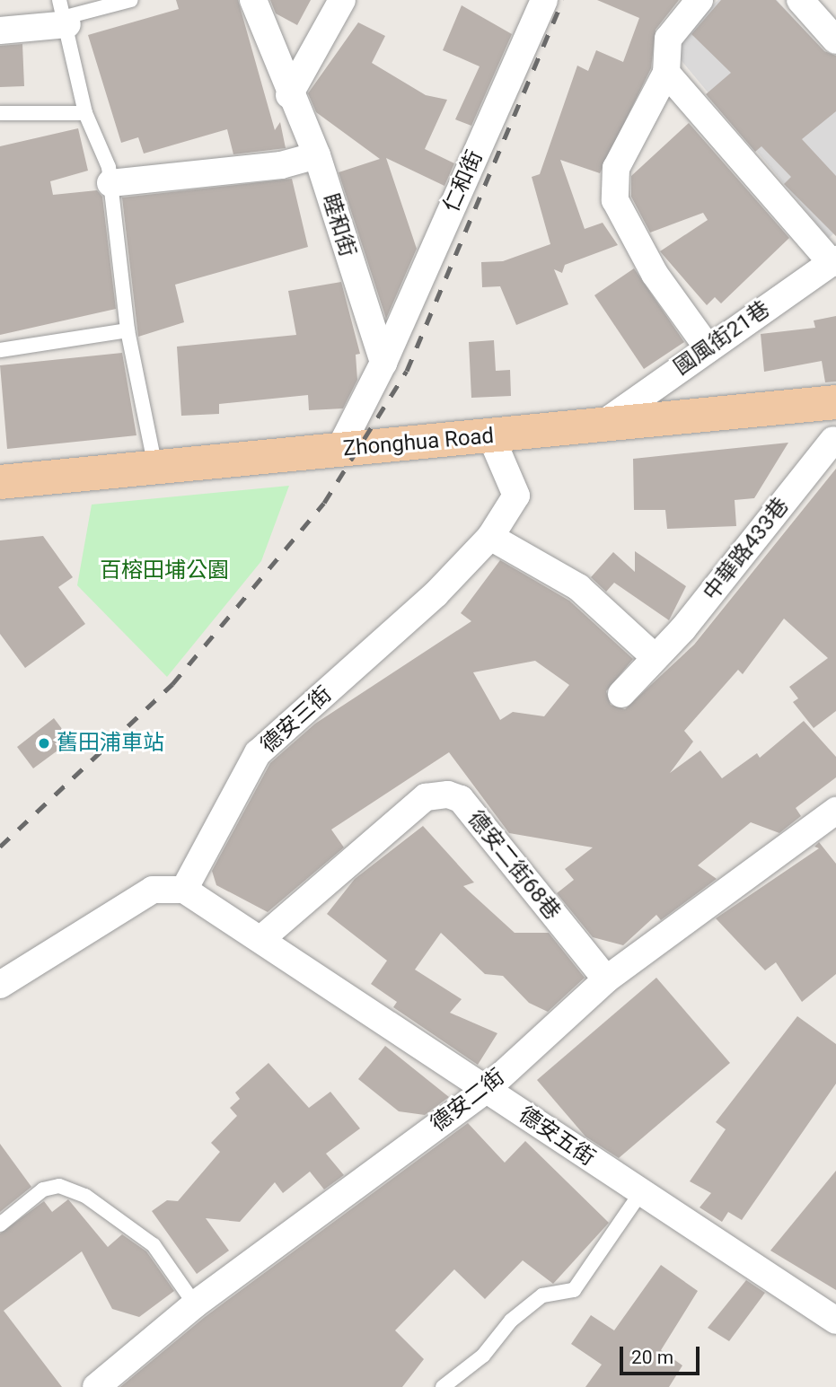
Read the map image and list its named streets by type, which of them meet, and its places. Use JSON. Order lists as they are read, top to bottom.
{
  "streets": {
    "main road": ["Zhonghua Road"],
    "street": [
      "仁和街",
      "睦和街",
      "國風街21巷",
      "中華路433巷",
      "德安三街",
      "德安二街68巷",
      "德安二街",
      "德安五街"
    ]
  },
  "crossings": [
    ["仁和街", "睦和街"],
    ["國風街21巷", "Zhonghua Road"],
    ["Zhonghua Road", "德安三街"],
    ["德安三街", "德安五街"],
    ["德安二街68巷", "德安二街"],
    ["德安二街68巷", "德安五街"],
    ["德安二街", "德安五街"]
  ],
  "parks": ["百榕田埔公園"],
  "places": ["舊田浦車站"],
  "scale_bar": "20 m"
}
